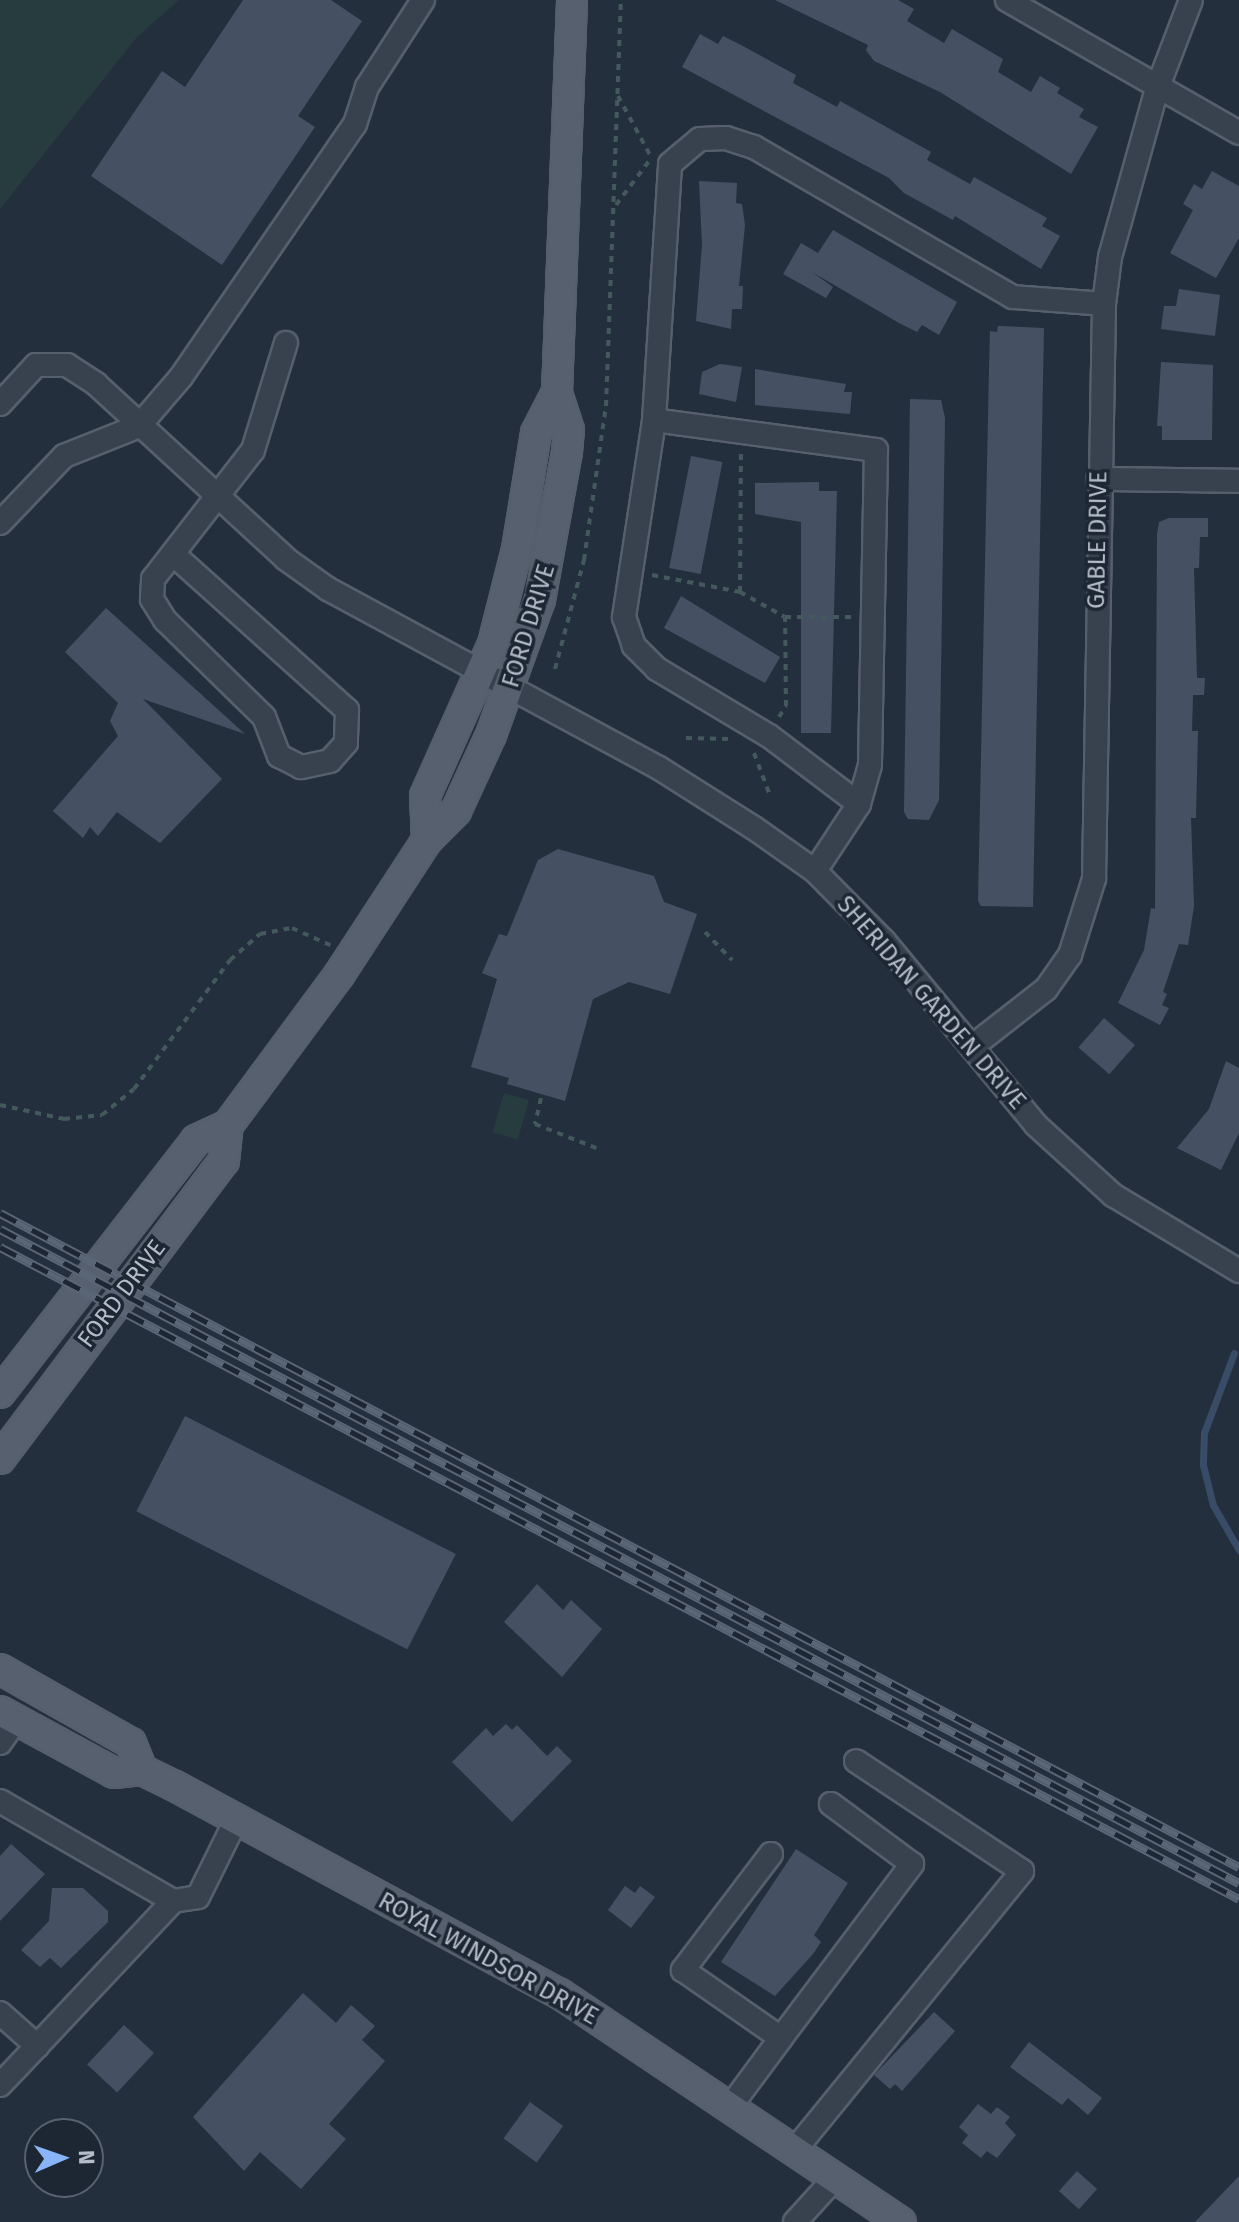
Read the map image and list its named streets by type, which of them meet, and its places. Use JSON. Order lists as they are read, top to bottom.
{
  "streets": {
    "main road": ["FORD DRIVE", "ROYAL WINDSOR DRIVE"],
    "street": ["GABLE DRIVE", "SHERIDAN GARDEN DRIVE"]
  },
  "crossings": [
    ["GABLE DRIVE", "SHERIDAN GARDEN DRIVE"],
    ["FORD DRIVE", "SHERIDAN GARDEN DRIVE"]
  ],
  "north": "right"
}
